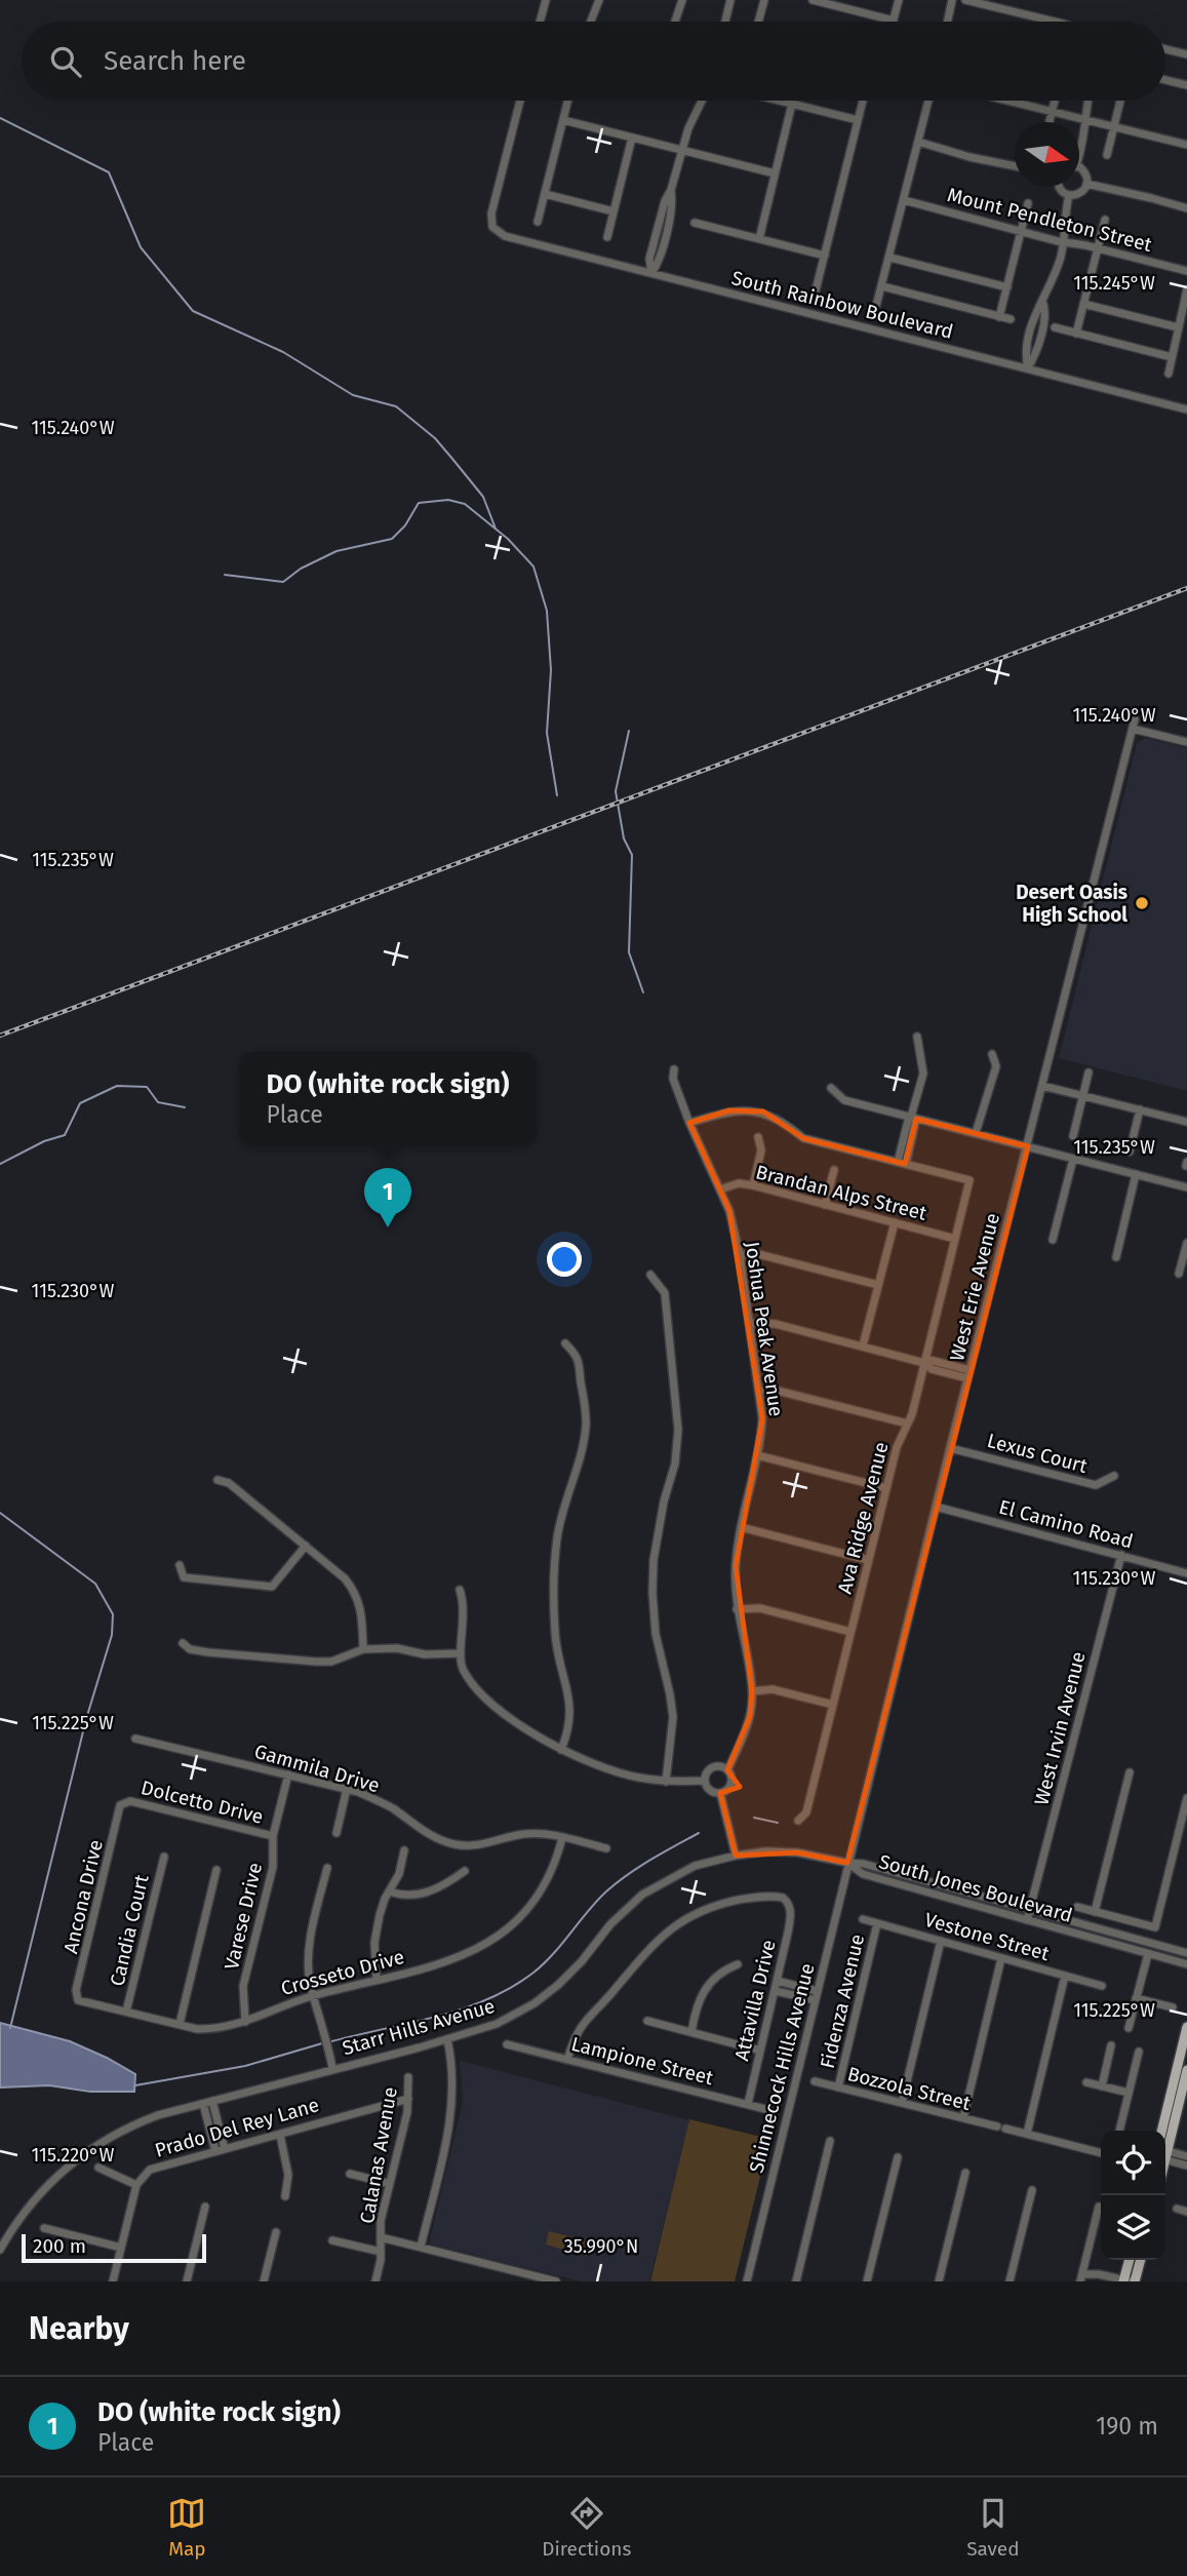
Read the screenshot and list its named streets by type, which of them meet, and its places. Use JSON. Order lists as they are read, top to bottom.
{
  "streets": {
    "street": [
      "Mount Pendleton Street",
      "South Rainbow Boulevard",
      "Brandan Alps Street",
      "West Erie Avenue",
      "Joshua Peak Avenue",
      "Lexus Court",
      "Ava Ridge Avenue",
      "El Camino Road",
      "West Irvin Avenue",
      "Gammila Drive",
      "Dolcetto Drive",
      "South Jones Boulevard",
      "Ancona Drive",
      "Varese Drive",
      "Candia Court",
      "Vestone Street",
      "Crosseto Drive",
      "Attavilla Drive",
      "Fidenza Avenue",
      "Starr Hills Avenue",
      "Lampione Street",
      "Shinnecock Hills Avenue",
      "Bozzola Street",
      "Prado Del Rey Lane",
      "Calanas Avenue"
    ]
  },
  "crossings": [
    ["Brandan Alps Street", "Joshua Peak Avenue"],
    ["Brandan Alps Street", "Ava Ridge Avenue"],
    ["West Erie Avenue", "Lexus Court"],
    ["West Erie Avenue", "El Camino Road"],
    ["West Erie Avenue", "South Jones Boulevard"],
    ["West Erie Avenue", "Starr Hills Avenue"],
    ["West Erie Avenue", "Shinnecock Hills Avenue"],
    ["El Camino Road", "West Irvin Avenue"],
    ["West Irvin Avenue", "South Jones Boulevard"],
    ["Gammila Drive", "Varese Drive"],
    ["Gammila Drive", "Crosseto Drive"],
    ["Dolcetto Drive", "Ancona Drive"],
    ["Dolcetto Drive", "Varese Drive"],
    ["South Jones Boulevard", "Starr Hills Avenue"],
    ["South Jones Boulevard", "Shinnecock Hills Avenue"],
    ["Ancona Drive", "Crosseto Drive"],
    ["Varese Drive", "Crosseto Drive"],
    ["Candia Court", "Crosseto Drive"],
    ["Vestone Street", "Fidenza Avenue"],
    ["Attavilla Drive", "Lampione Street"],
    ["Fidenza Avenue", "Bozzola Street"],
    ["Starr Hills Avenue", "Shinnecock Hills Avenue"],
    ["Prado Del Rey Lane", "Calanas Avenue"]
  ],
  "places": ["Desert Oasis High School"],
  "scale_bar": "200 m",
  "north": "right",
  "page": {
    "search": "Search here",
    "popup": ["DO (white rock sign)", "Place"],
    "pins": "1",
    "scale": "200 m",
    "heading": "Nearby",
    "list": [
      {
        "mark": "1",
        "name": "DO (white rock sign)",
        "note": "Place",
        "value": "190 m"
      }
    ],
    "nav": ["Map", "Directions", "Saved"]
  },
  "coordinates": [
    "115.245°W",
    "115.240°W",
    "115.235°W",
    "115.230°W",
    "115.225°W",
    "115.220°W",
    "35.990°N"
  ]
}
